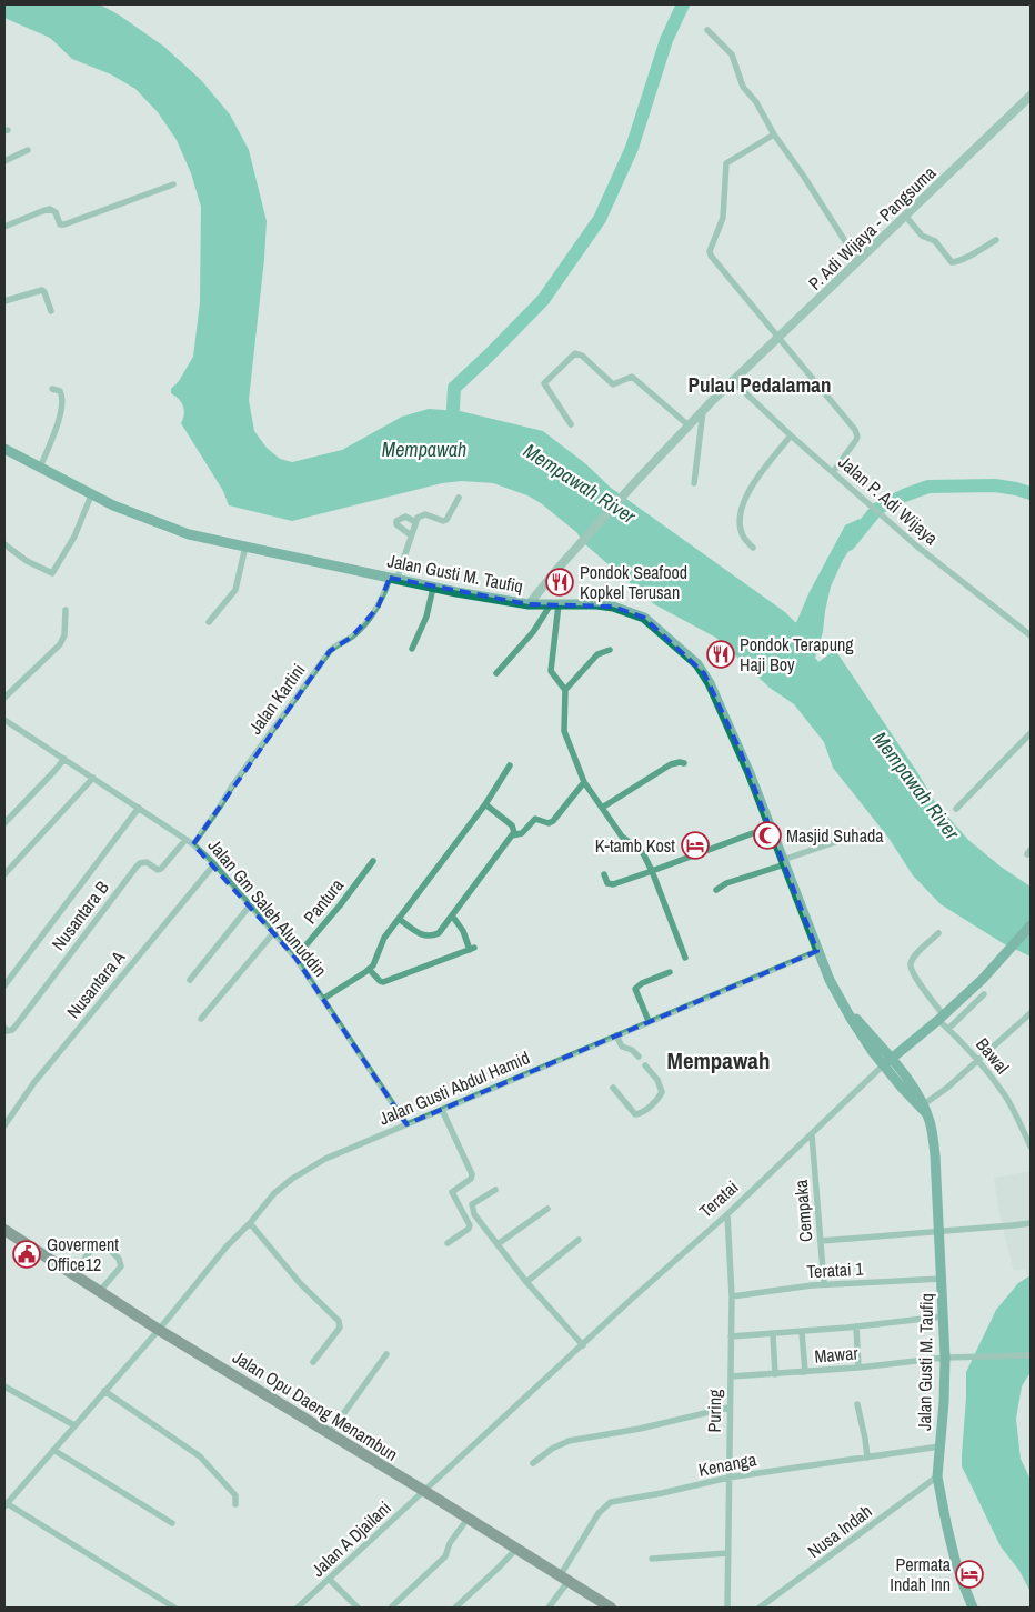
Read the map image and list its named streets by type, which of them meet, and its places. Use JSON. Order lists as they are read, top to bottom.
{
  "streets": {
    "highway": ["Jalan Opu Daeng Menambun"],
    "main road": ["Jalan Gusti M. Taufiq", "Teratai"],
    "street": [
      "P. Adi Wijaya - Pangsuma",
      "Jalan P. Adi Wijaya",
      "Jalan Kartini",
      "Pantura",
      "Jalan Gm Saleh Alunuddin",
      "Nusantara B",
      "Nusantara A",
      "Bawal",
      "Jalan Gusti Abdul Hamid",
      "Cempaka",
      "Teratai 1",
      "Mawar",
      "Puring",
      "Kenanga",
      "Nusa Indah",
      "Jalan A Djailani"
    ]
  },
  "crossings": [
    ["P. Adi Wijaya - Pangsuma", "Jalan P. Adi Wijaya"],
    ["P. Adi Wijaya - Pangsuma", "Jalan Gusti M. Taufiq"],
    ["Jalan Gusti M. Taufiq", "Jalan Kartini"],
    ["Jalan Gusti M. Taufiq", "Jalan Gusti Abdul Hamid"],
    ["Jalan Gusti M. Taufiq", "Teratai"],
    ["Jalan Gusti M. Taufiq", "Teratai 1"],
    ["Jalan Gusti M. Taufiq", "Mawar"],
    ["Jalan Gusti M. Taufiq", "Kenanga"],
    ["Jalan Gusti M. Taufiq", "Nusa Indah"],
    ["Jalan Kartini", "Jalan Gm Saleh Alunuddin"],
    ["Pantura", "Jalan Gm Saleh Alunuddin"],
    ["Jalan Gm Saleh Alunuddin", "Nusantara B"],
    ["Jalan Gm Saleh Alunuddin", "Nusantara A"],
    ["Jalan Gm Saleh Alunuddin", "Jalan Gusti Abdul Hamid"],
    ["Bawal", "Teratai"],
    ["Jalan Gusti Abdul Hamid", "Jalan Opu Daeng Menambun"],
    ["Teratai", "Cempaka"],
    ["Teratai", "Jalan Opu Daeng Menambun"],
    ["Teratai", "Puring"],
    ["Teratai", "Jalan A Djailani"],
    ["Cempaka", "Teratai 1"],
    ["Teratai 1", "Puring"],
    ["Mawar", "Puring"],
    ["Jalan Opu Daeng Menambun", "Kenanga"],
    ["Jalan Opu Daeng Menambun", "Jalan A Djailani"],
    ["Puring", "Kenanga"]
  ],
  "districts": ["Pulau Pedalaman", "Mempawah"],
  "water": ["Mempawah", "Mempawah River"],
  "places": {
    "restaurant": ["Pondok Seafood Kopkel Terusan", "Pondok Terapung Haji Boy"],
    "mosque": ["Masjid Suhada"],
    "hotel": ["K-tamb Kost", "Permata Indah Inn"],
    "public building": ["Goverment Office12"]
  }
}
